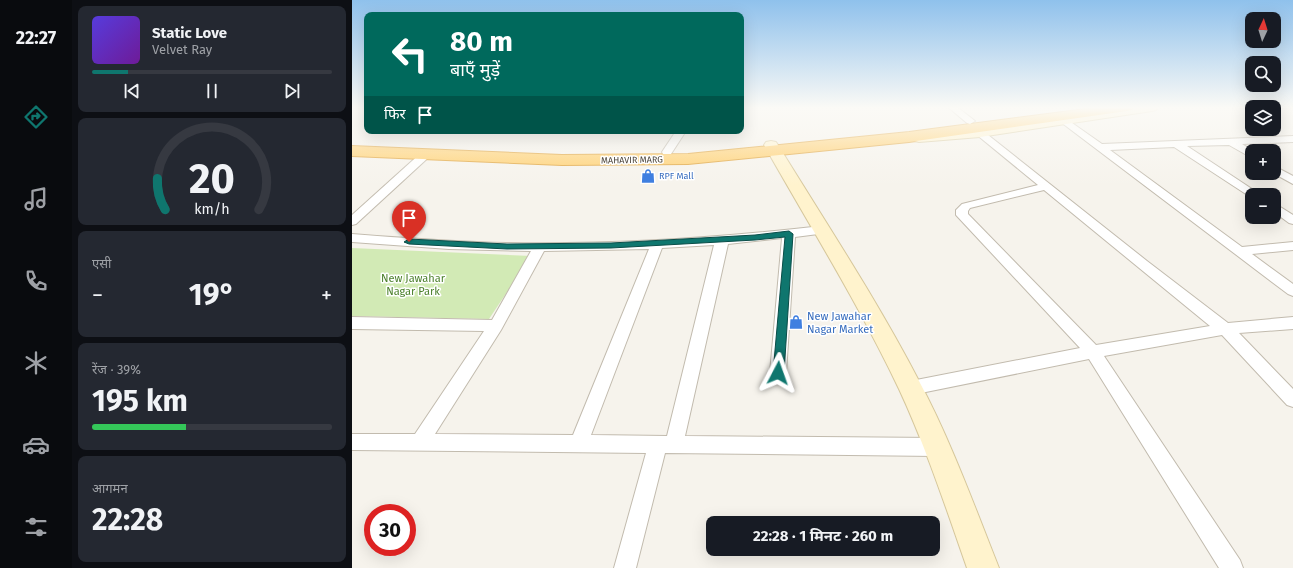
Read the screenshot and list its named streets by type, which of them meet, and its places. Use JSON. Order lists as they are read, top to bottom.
{
  "streets": {
    "highway": ["MAHAVIR MARG"]
  },
  "parks": ["New Jawahar Nagar Park"],
  "places": {
    "shop": ["RPF Mall", "New Jawahar Nagar Market"]
  },
  "north": "top",
  "page": {
    "tabs": "22:27",
    "map_buttons": ["+", "−"],
    "turn": ["80 m", "बाएँ मुड़ें"],
    "song": ["Static Love", "Velvet Ray"],
    "then": "फिर",
    "tile": [
      "एसी",
      ["रेंज · 39%", "195 km"],
      ["आगमन", "22:28"]
    ],
    "heat": ["−", "19°", "+"],
    "limit": "30",
    "trip": "22:28 · 1 मिनट · 260 m",
    "gauge": ["20", "km/h"]
  }
}
